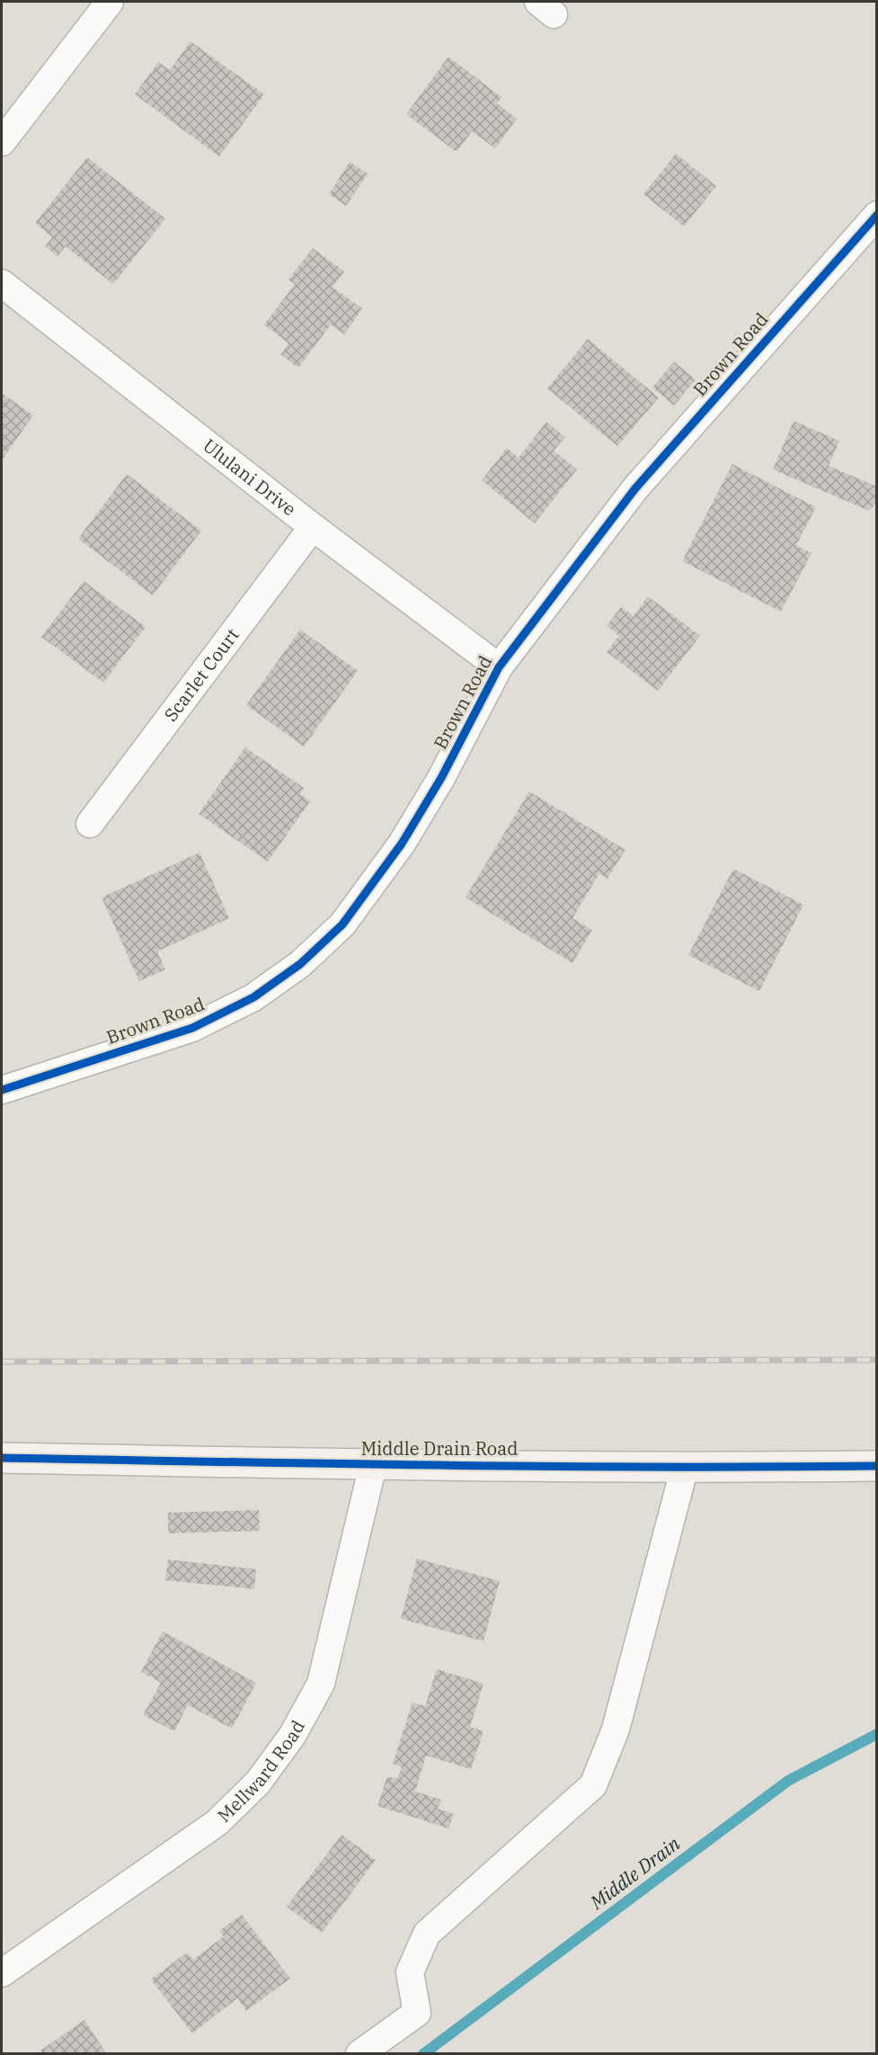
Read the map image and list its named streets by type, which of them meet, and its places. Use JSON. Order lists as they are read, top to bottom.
{
  "streets": {
    "street": [
      "Brown Road",
      "Ululani Drive",
      "Scarlet Court",
      "Middle Drain Road",
      "Mellward Road"
    ]
  },
  "crossings": [
    ["Brown Road", "Ululani Drive"],
    ["Ululani Drive", "Scarlet Court"],
    ["Middle Drain Road", "Mellward Road"]
  ],
  "water": ["Middle Drain"]
}
